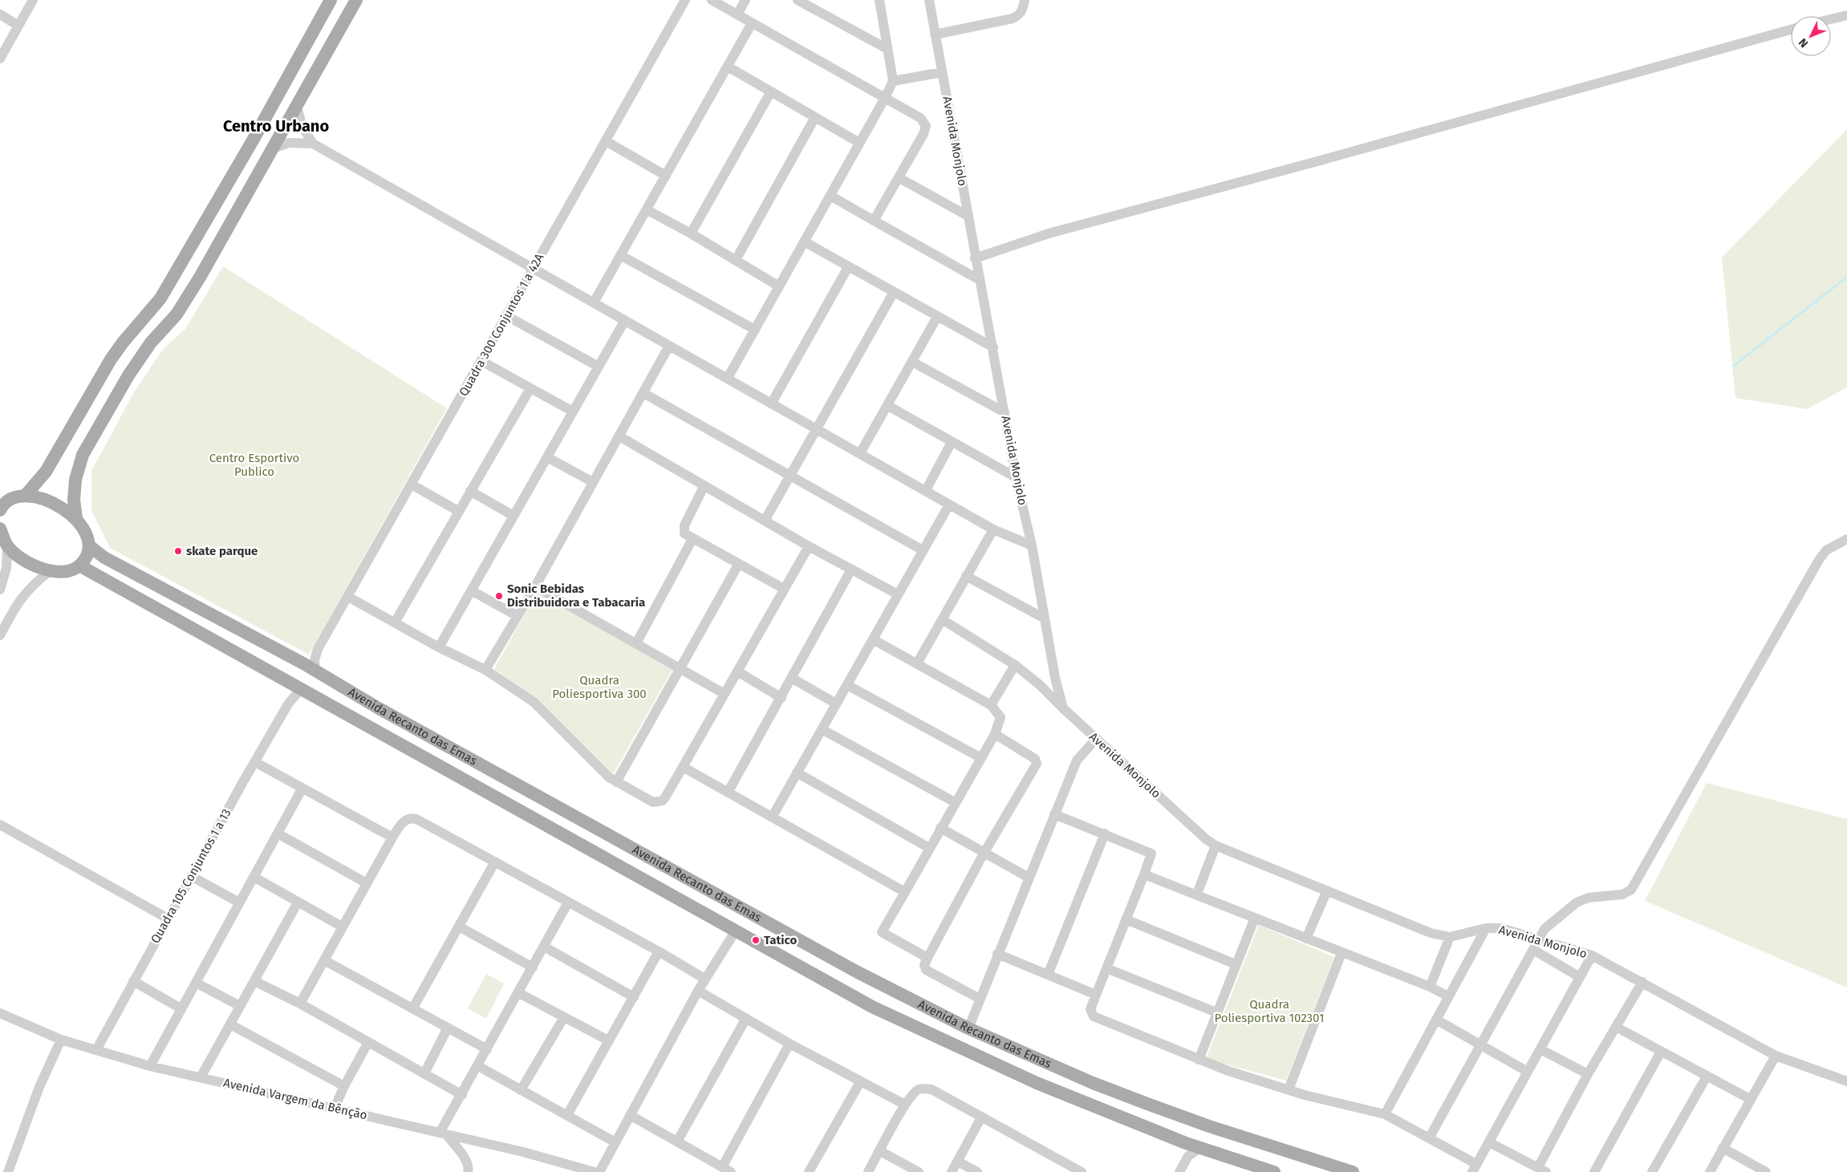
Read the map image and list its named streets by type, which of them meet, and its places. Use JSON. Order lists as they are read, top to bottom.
{
  "streets": {
    "main road": ["Avenida Recanto das Emas"],
    "street": [
      "Avenida Monjolo",
      "Quadra 300 Conjuntos 1 a 42A",
      "Quadra 105 Conjuntos 1 a 13",
      "Avenida Vargem da Bênção"
    ]
  },
  "crossings": [
    ["Quadra 300 Conjuntos 1 a 42A", "Avenida Recanto das Emas"],
    ["Avenida Recanto das Emas", "Quadra 105 Conjuntos 1 a 13"],
    ["Quadra 105 Conjuntos 1 a 13", "Avenida Vargem da Bênção"]
  ],
  "districts": ["Centro Urbano"],
  "parks": ["Centro Esportivo Publico", "Quadra Poliesportiva 300", "Quadra Poliesportiva 102301"],
  "places": ["skate parque", "Sonic Bebidas Distribuidora e Tabacaria", "Tatico"],
  "north": "bottom left"
}
